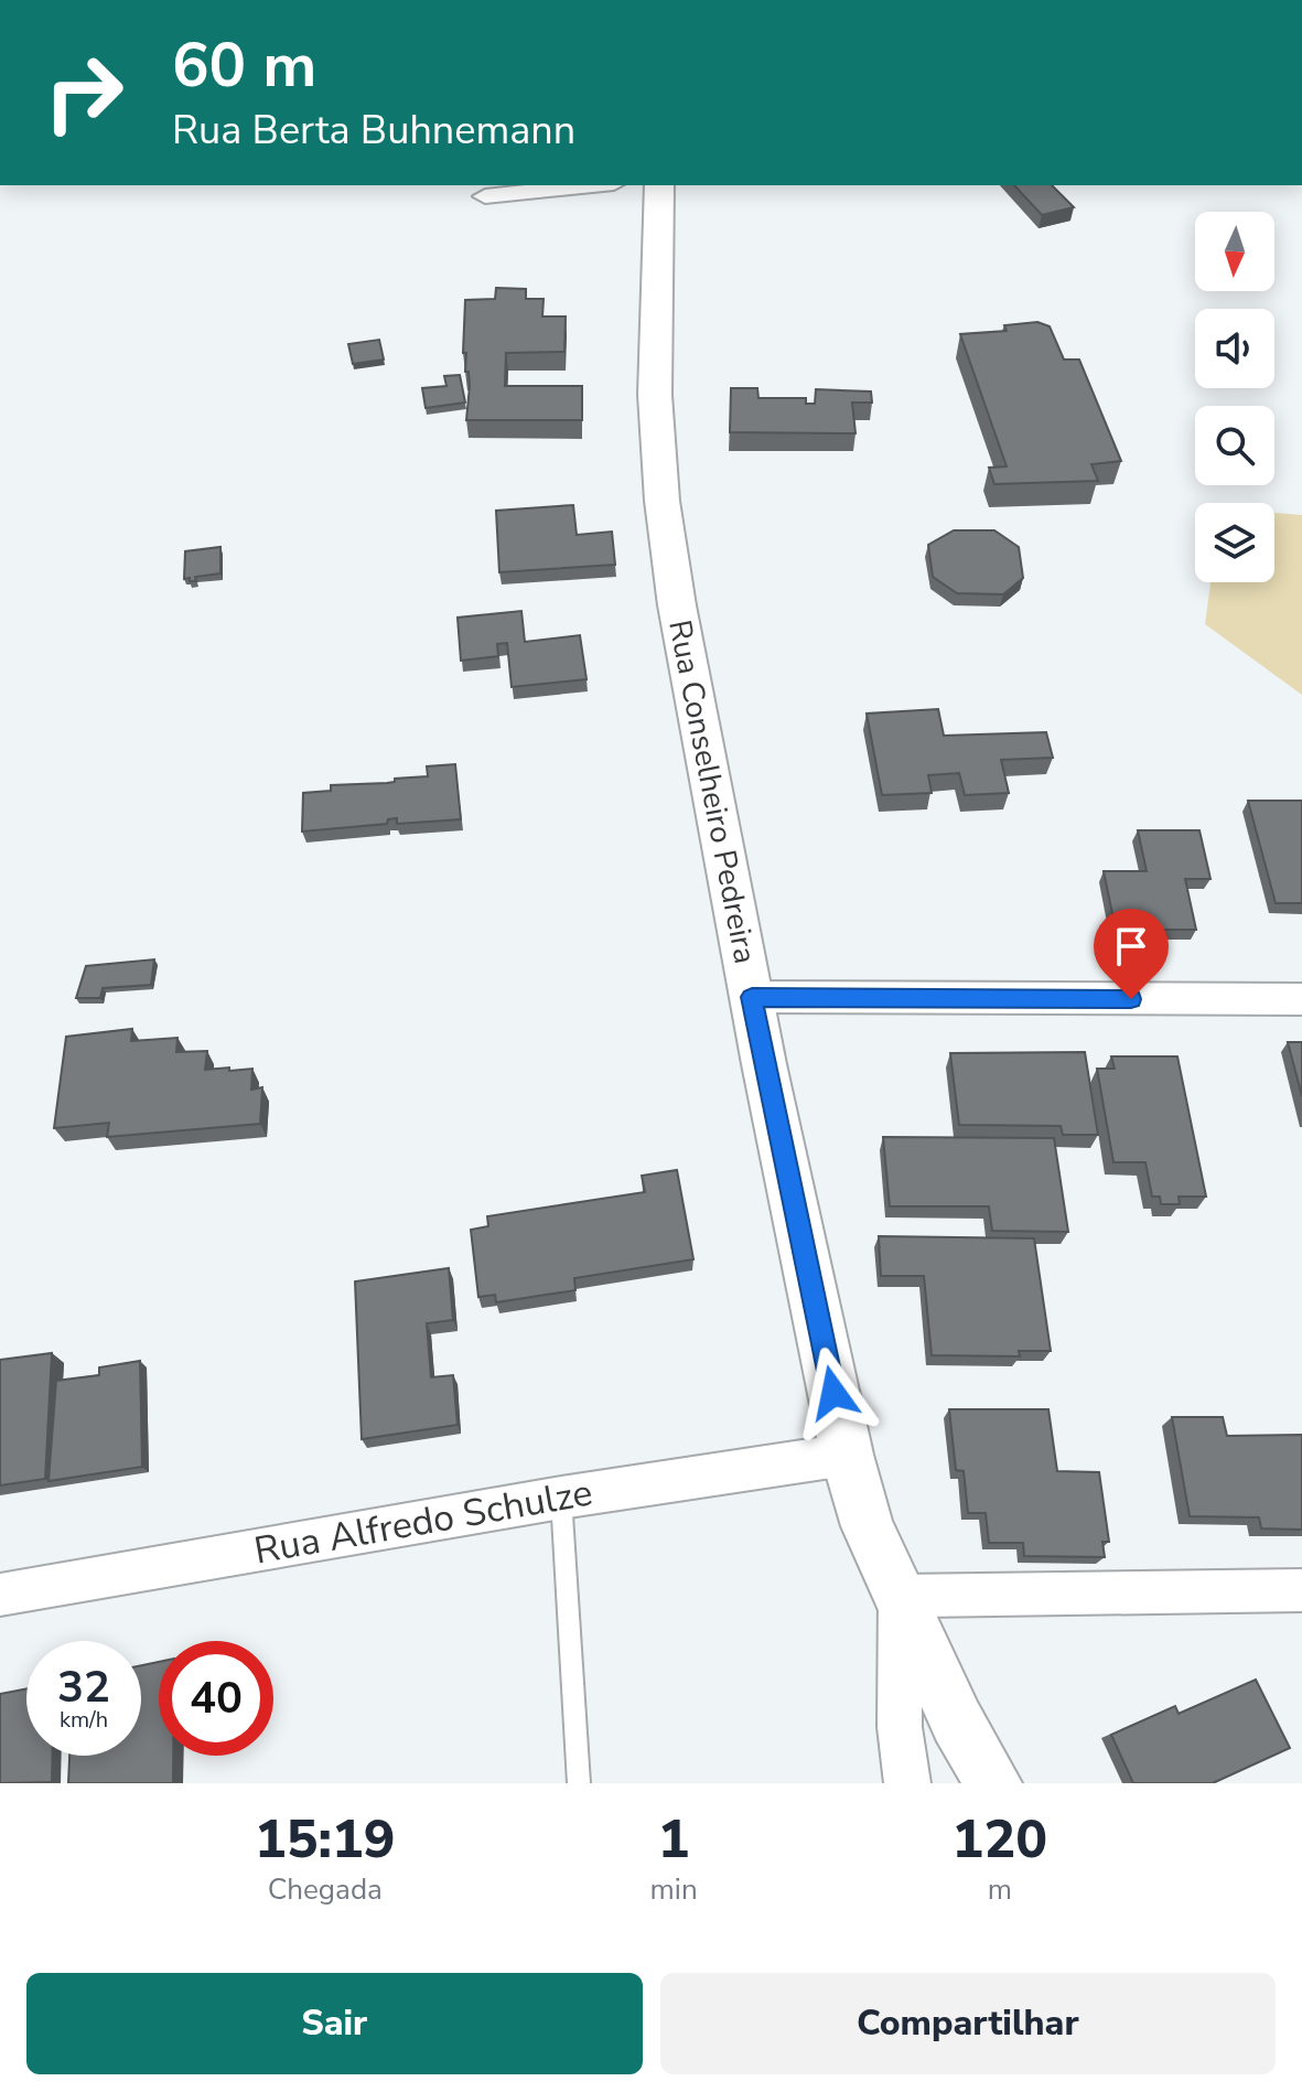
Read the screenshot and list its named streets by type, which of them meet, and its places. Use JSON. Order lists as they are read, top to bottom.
{
  "streets": {
    "street": ["Rua Conselheiro Pedreira", "Rua Alfredo Schulze"]
  },
  "crossings": [
    ["Rua Conselheiro Pedreira", "Rua Alfredo Schulze"]
  ],
  "north": "bottom",
  "page": {
    "turn": ["60 m", "Rua Berta Buhnemann"],
    "speed": "32 km/h",
    "limit": "40",
    "eta": [
      "15:19",
      "Chegada",
      "1",
      "min",
      "120",
      "m"
    ],
    "buttons": ["Sair", "Compartilhar"]
  }
}
